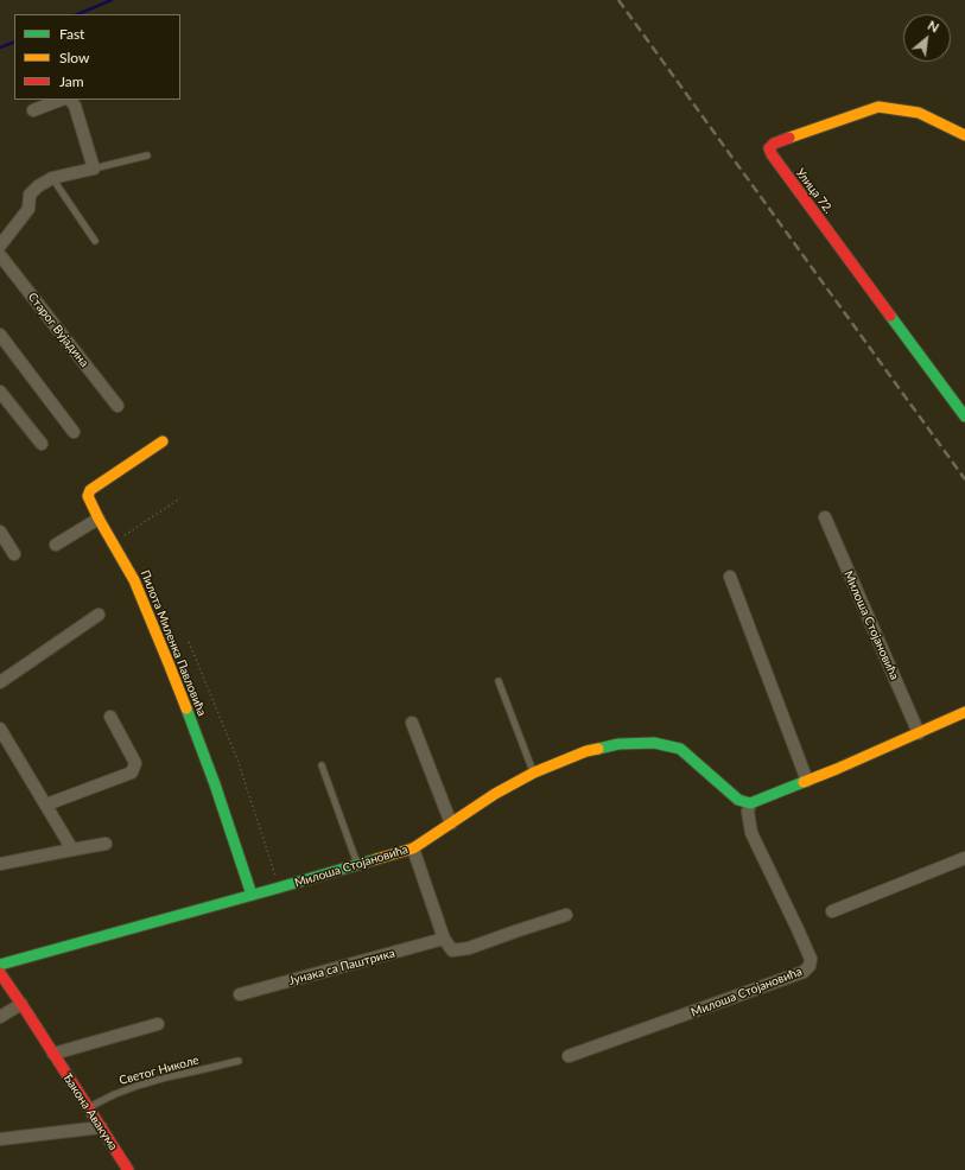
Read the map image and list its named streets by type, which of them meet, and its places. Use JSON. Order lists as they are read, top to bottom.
{
  "streets": {
    "street": [
      "Улица 72.",
      "Старог Вујадина",
      "Милоша Стојановића",
      "Пилота Миленка Павловића",
      "Јунака са Паштрика",
      "Ђакона Авакума"
    ],
    "lane": ["Светог Николе"]
  },
  "crossings": [
    ["Милоша Стојановића", "Пилота Миленка Павловића"],
    ["Светог Николе", "Ђакона Авакума"]
  ],
  "legend": ["Fast", "Slow", "Jam"],
  "north": "top right"
}
